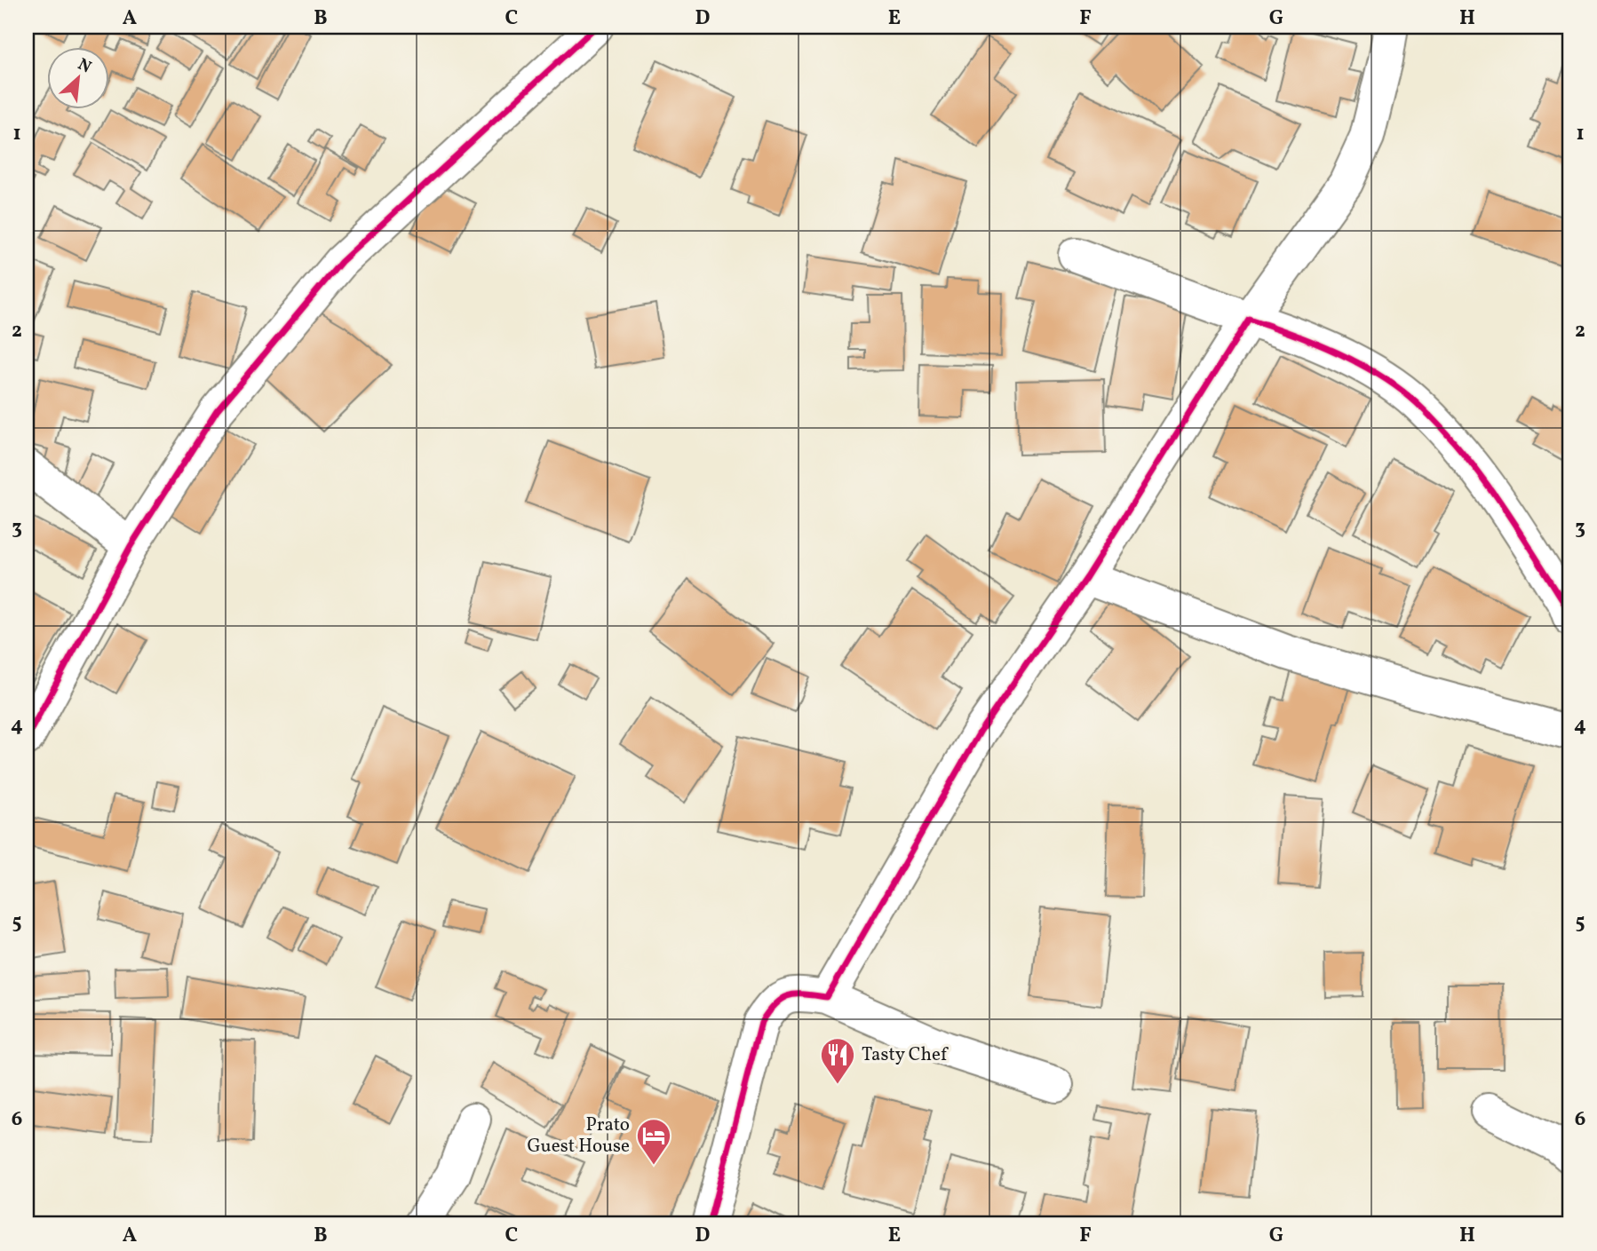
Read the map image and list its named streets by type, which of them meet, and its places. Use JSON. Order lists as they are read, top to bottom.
{
  "places": {
    "restaurant": ["Tasty Chef"],
    "hotel": ["Prato Guest House"]
  },
  "north": "top right",
  "grid": {
    "columns": [
      "A",
      "B",
      "C",
      "D",
      "E",
      "F",
      "G",
      "H"
    ],
    "rows": [
      "1",
      "2",
      "3",
      "4",
      "5",
      "6"
    ]
  }
}
